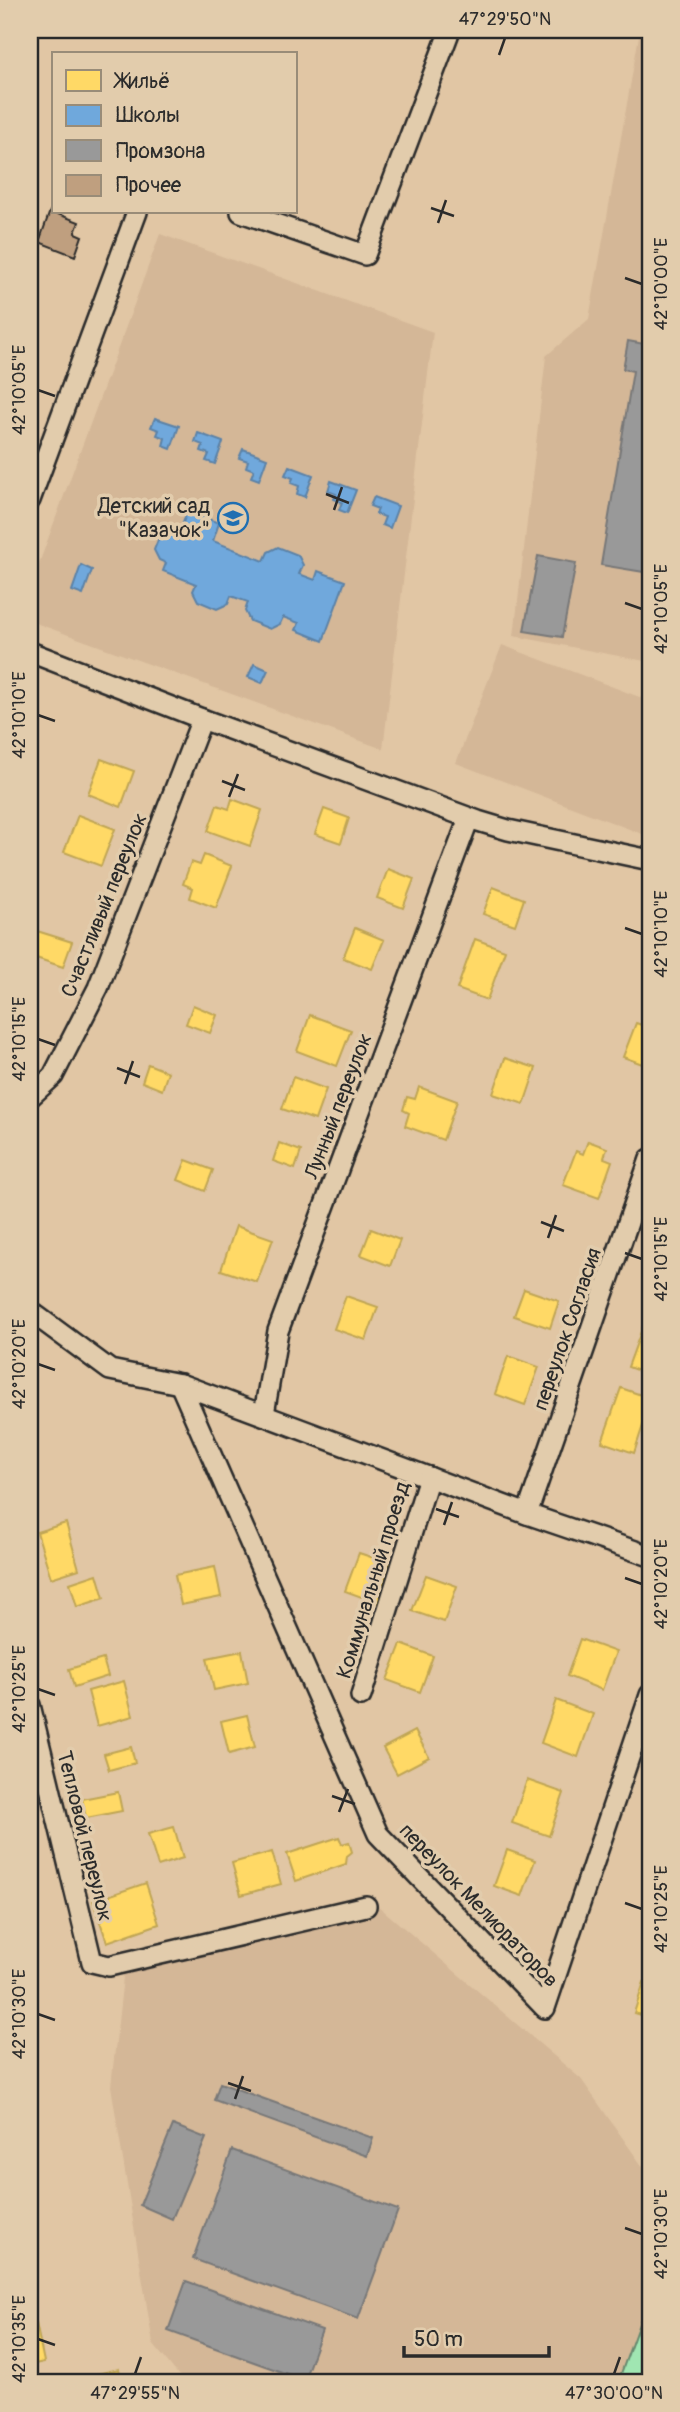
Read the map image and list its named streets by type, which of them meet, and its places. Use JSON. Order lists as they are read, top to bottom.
{
  "streets": {
    "street": [
      "Счастливый переулок",
      "Лунный переулок",
      "переулок Согласия",
      "Коммунальный проезд",
      "Тепловой переулок",
      "переулок Мелиораторов"
    ]
  },
  "places": {
    "school or university": ["Детский сад \"Казачок\""]
  },
  "legend": [
    "Жильё",
    "Школы",
    "Промзона",
    "Прочее"
  ],
  "scale_bar": "50 m",
  "coordinates": [
    "47°29'50\"N",
    "42°10'00\"E",
    "42°10'05\"E",
    "42°10'10\"E",
    "42°10'15\"E",
    "42°10'20\"E",
    "42°10'25\"E",
    "42°10'30\"E",
    "42°10'35\"E",
    "47°29'55\"N",
    "47°30'00\"N"
  ]
}
